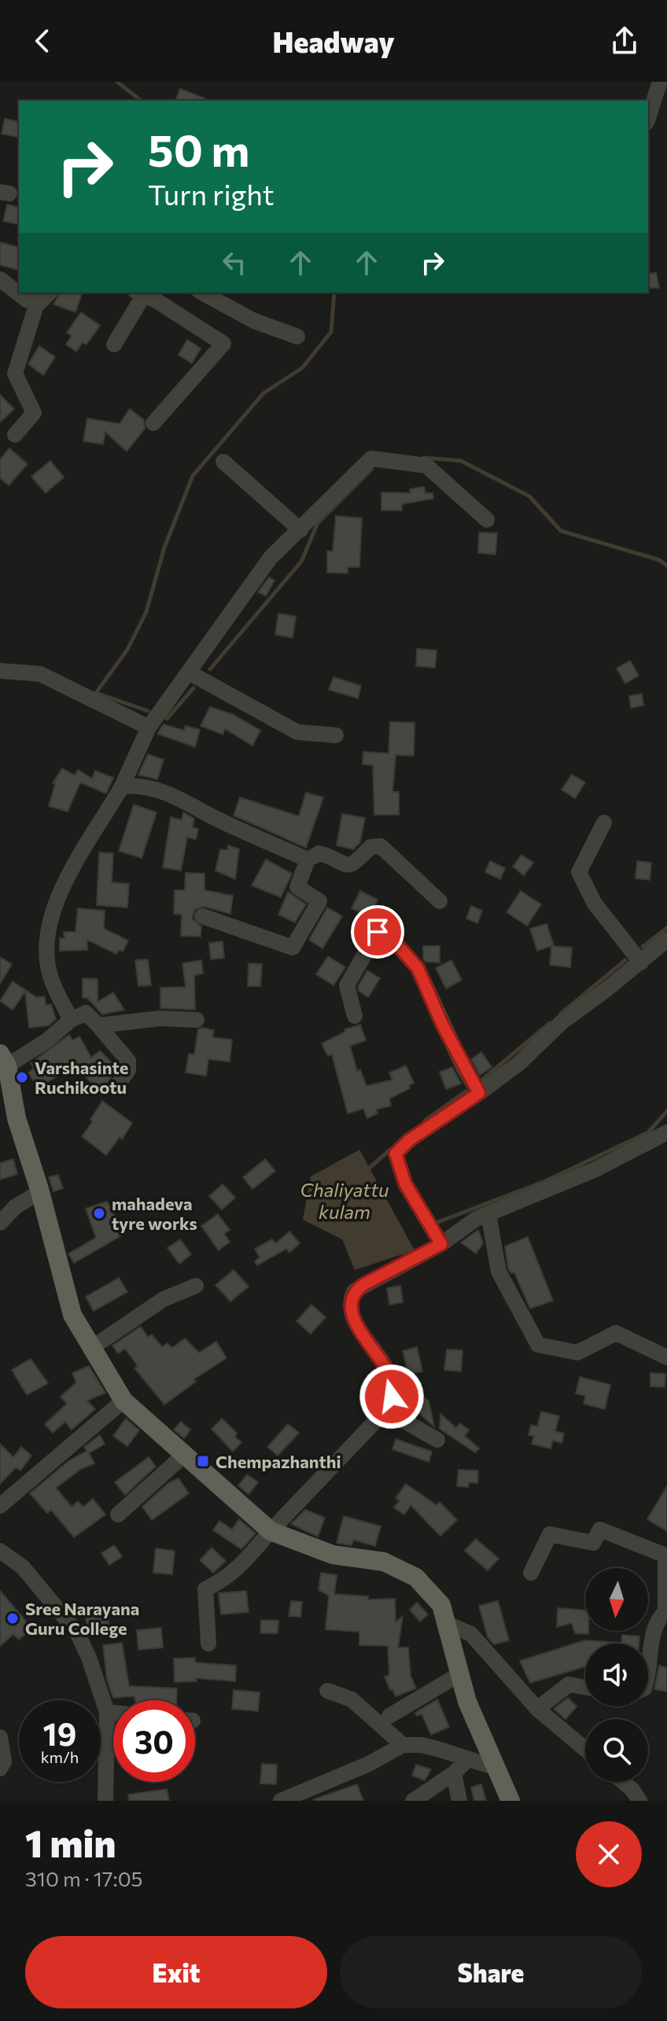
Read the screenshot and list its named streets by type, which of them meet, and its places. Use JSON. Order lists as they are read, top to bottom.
{
  "water": ["Chaliyattu kulam"],
  "places": {
    "other": ["Varshasinte Ruchikootu", "mahadeva tyre works", "Sree Narayana Guru College"],
    "transit": ["Chempazhanthi"]
  },
  "north": "bottom",
  "page": {
    "header": "Headway",
    "turn": ["50 m", "Turn right"],
    "speed": "19 km/h",
    "limit": "30",
    "heading": ["1 min", "310 m · 17:05"],
    "buttons": ["Exit", "Share"]
  }
}
